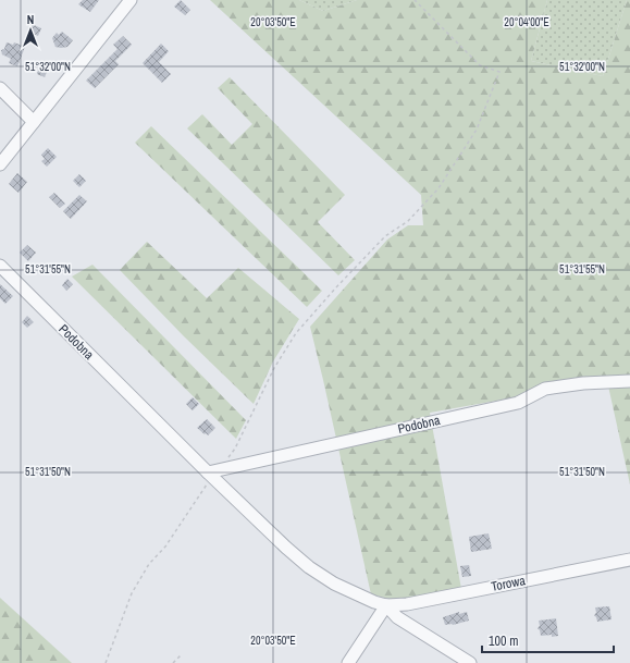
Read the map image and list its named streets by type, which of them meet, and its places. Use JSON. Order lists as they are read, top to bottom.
{
  "streets": {
    "street": ["Podobna", "Torowa"]
  },
  "crossings": [
    ["Podobna", "Torowa"]
  ],
  "scale_bar": "100 m",
  "north": "top",
  "coordinates": [
    "20°03'50\"E",
    "20°04'00\"E",
    "51°32'00\"N",
    "51°31'55\"N",
    "51°31'50\"N"
  ]
}
